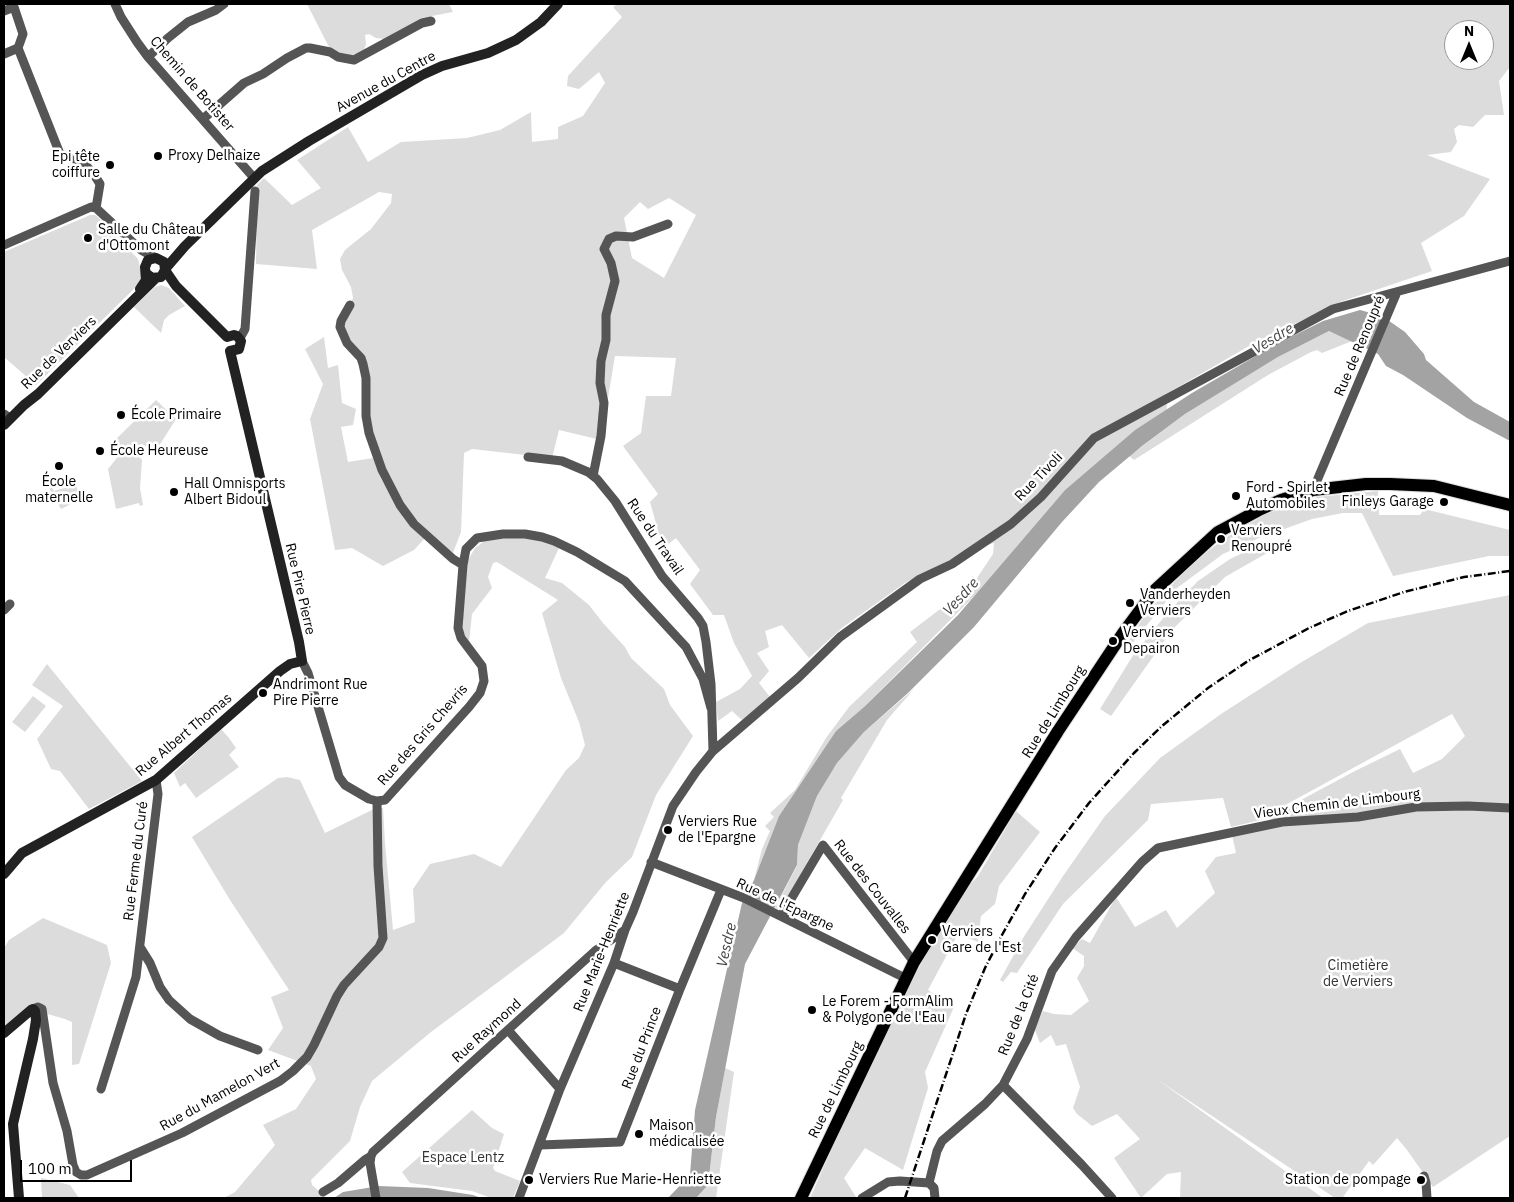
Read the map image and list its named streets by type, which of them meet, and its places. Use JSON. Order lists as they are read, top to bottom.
{
  "streets": {
    "main road": ["Rue de Limbourg"],
    "street": [
      "Avenue du Centre",
      "Chemin de Botister",
      "Rue de Renoupré",
      "Rue de Verviers",
      "Rue Tivoli",
      "Rue du Travail",
      "Rue Pire Pierre",
      "Rue Albert Thomas",
      "Rue des Gris Chevris",
      "Vieux Chemin de Limbourg",
      "Rue Ferme du Curé",
      "Rue des Couvalles",
      "Rue de l'Epargne",
      "Rue Marie-Henriette",
      "Rue de la Cité",
      "Rue Raymond",
      "Rue du Prince",
      "Rue du Mamelon Vert"
    ]
  },
  "crossings": [
    ["Avenue du Centre", "Chemin de Botister"],
    ["Rue de Renoupré", "Rue Tivoli"],
    ["Rue de Renoupré", "Rue de Limbourg"],
    ["Rue Tivoli", "Rue Marie-Henriette"],
    ["Rue du Travail", "Rue des Gris Chevris"],
    ["Rue Pire Pierre", "Rue Albert Thomas"],
    ["Rue Pire Pierre", "Rue des Gris Chevris"],
    ["Rue Pire Pierre", "Rue du Mamelon Vert"],
    ["Rue de Limbourg", "Rue des Couvalles"],
    ["Rue de Limbourg", "Rue de l'Epargne"],
    ["Rue Albert Thomas", "Rue Ferme du Curé"],
    ["Rue des Gris Chevris", "Rue du Mamelon Vert"],
    ["Vieux Chemin de Limbourg", "Rue de la Cité"],
    ["Rue des Couvalles", "Rue de l'Epargne"],
    ["Rue de l'Epargne", "Rue Marie-Henriette"],
    ["Rue de l'Epargne", "Rue du Prince"],
    ["Rue Marie-Henriette", "Rue Raymond"],
    ["Rue Marie-Henriette", "Rue du Prince"]
  ],
  "water": ["Vesdre"],
  "parks": ["Cimetière de Verviers", "Espace Lentz"],
  "places": [
    "Proxy Delhaize",
    "Epi tête coiffure",
    "Salle du Château d'Ottomont",
    "École Primaire",
    "École Heureuse",
    "École maternelle",
    "Hall Omnisports Albert Bidoul",
    "Ford - Spirlet Automobiles",
    "Finleys Garage",
    "Verviers Renoupré",
    "Vanderheyden Verviers",
    "Verviers Depairon",
    "Andrimont Rue Pire Pierre",
    "Verviers Rue de l'Epargne",
    "Verviers Gare de l'Est",
    "Le Forem - FormAlim & Polygone de l'Eau",
    "Maison médicalisée",
    "Verviers Rue Marie-Henriette",
    "Station de pompage"
  ],
  "scale_bar": "100 m",
  "north": "top"
}
